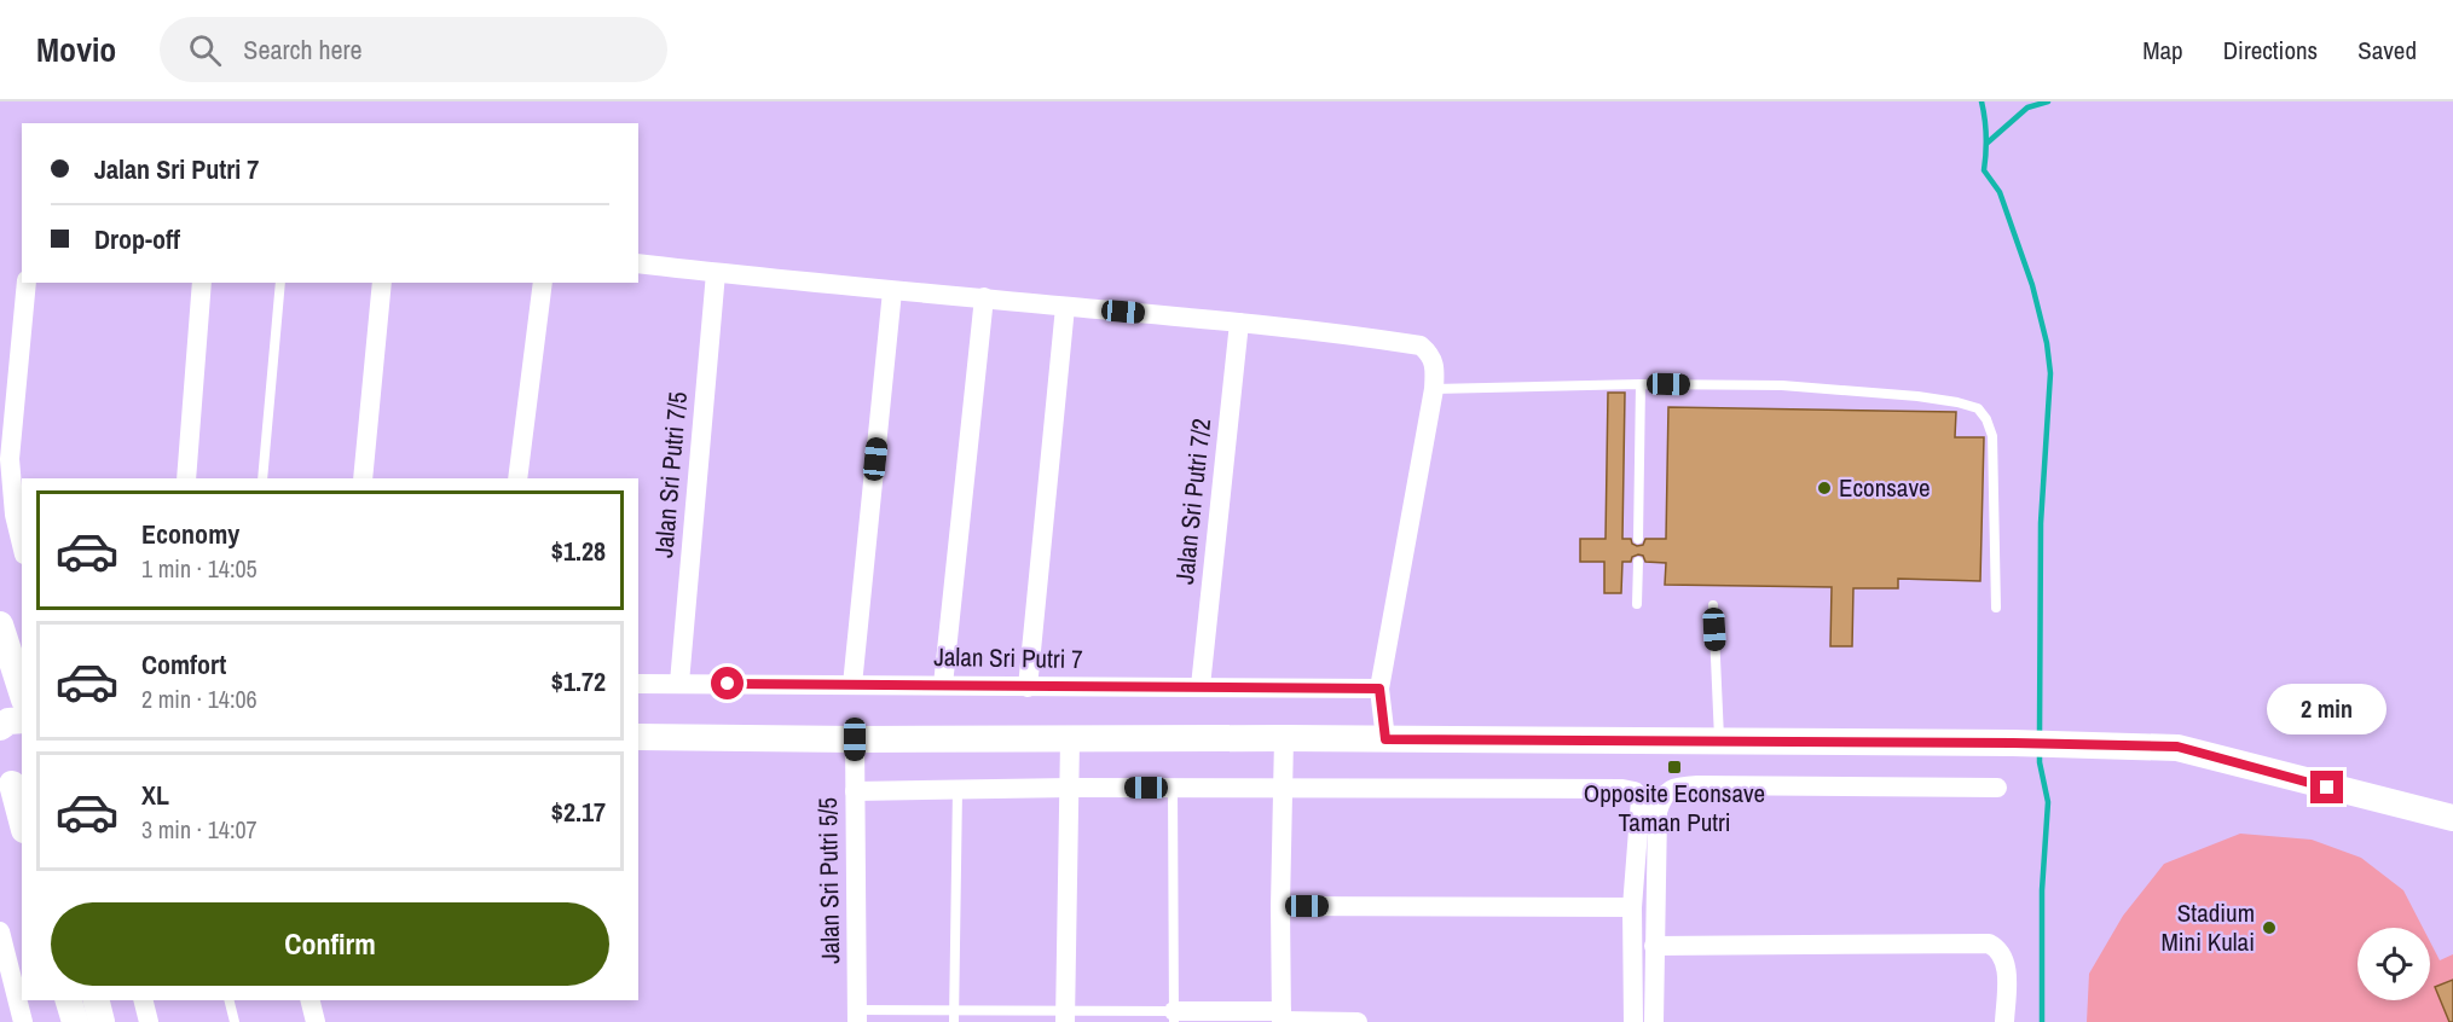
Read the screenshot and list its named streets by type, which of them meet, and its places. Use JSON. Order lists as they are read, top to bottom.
{
  "streets": {
    "street": [
      "Jalan Sri Putri 7/5",
      "Jalan Sri Putri 7/2",
      "Jalan Sri Putri 7",
      "Jalan Sri Putri 5/5"
    ]
  },
  "crossings": [
    ["Jalan Sri Putri 7/5", "Jalan Sri Putri 7"],
    ["Jalan Sri Putri 7/2", "Jalan Sri Putri 7"]
  ],
  "places": {
    "other": ["Econsave", "Stadium Mini Kulai"],
    "transit": ["Opposite Econsave Taman Putri"]
  },
  "page": {
    "header": "Movio",
    "search": "Search here",
    "nav": ["Map", "Directions", "Saved"],
    "banner": ["Jalan Sri Putri 7", "Drop-off"],
    "list": [
      {
        "name": "Economy",
        "note": "1 min · 14:05",
        "value": "$1.28"
      },
      {
        "name": "Comfort",
        "note": "2 min · 14:06",
        "value": "$1.72"
      },
      {
        "name": "XL",
        "note": "3 min · 14:07",
        "value": "$2.17"
      }
    ],
    "bubble": "2 min",
    "buttons": "Confirm"
  }
}
